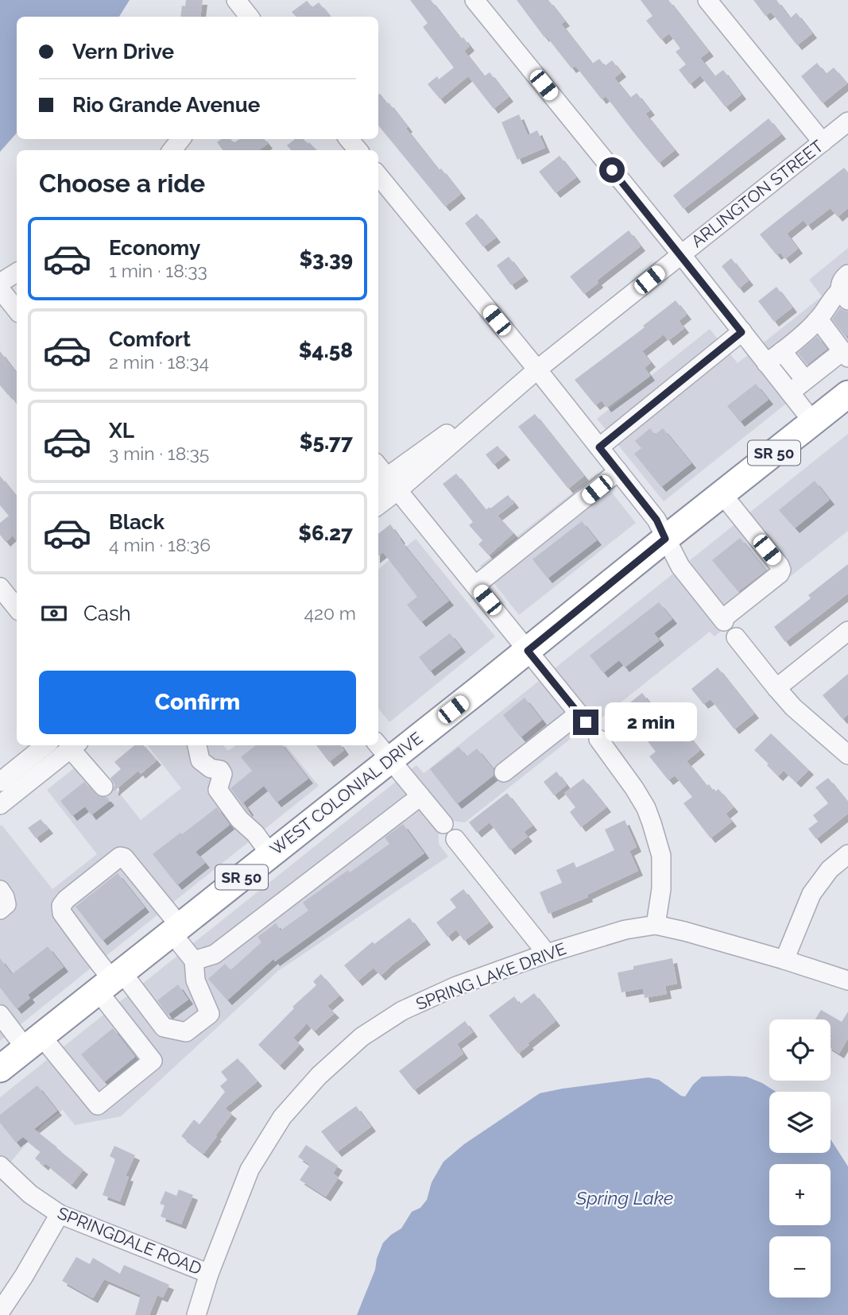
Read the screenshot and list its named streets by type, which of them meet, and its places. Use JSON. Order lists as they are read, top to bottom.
{
  "streets": {
    "highway": ["SR 50", "WEST COLONIAL DRIVE"],
    "street": ["ARLINGTON STREET", "SPRING LAKE DRIVE", "SPRINGDALE ROAD"]
  },
  "crossings": [
    ["SPRING LAKE DRIVE", "SPRINGDALE ROAD"]
  ],
  "water": ["Spring Lake"],
  "page": {
    "banner": ["Vern Drive", "Rio Grande Avenue"],
    "heading": "Choose a ride",
    "list": [
      {
        "name": "Economy",
        "note": "1 min · 18:33",
        "value": "$3.39"
      },
      {
        "name": "Comfort",
        "note": "2 min · 18:34",
        "value": "$4.58"
      },
      {
        "name": "XL",
        "note": "3 min · 18:35",
        "value": "$5.77"
      },
      {
        "name": "Black",
        "note": "4 min · 18:36",
        "value": "$6.27"
      }
    ],
    "pay": ["Cash", "420 m"],
    "buttons": "Confirm",
    "bubble": "2 min",
    "map_buttons": ["+", "−"]
  }
}
